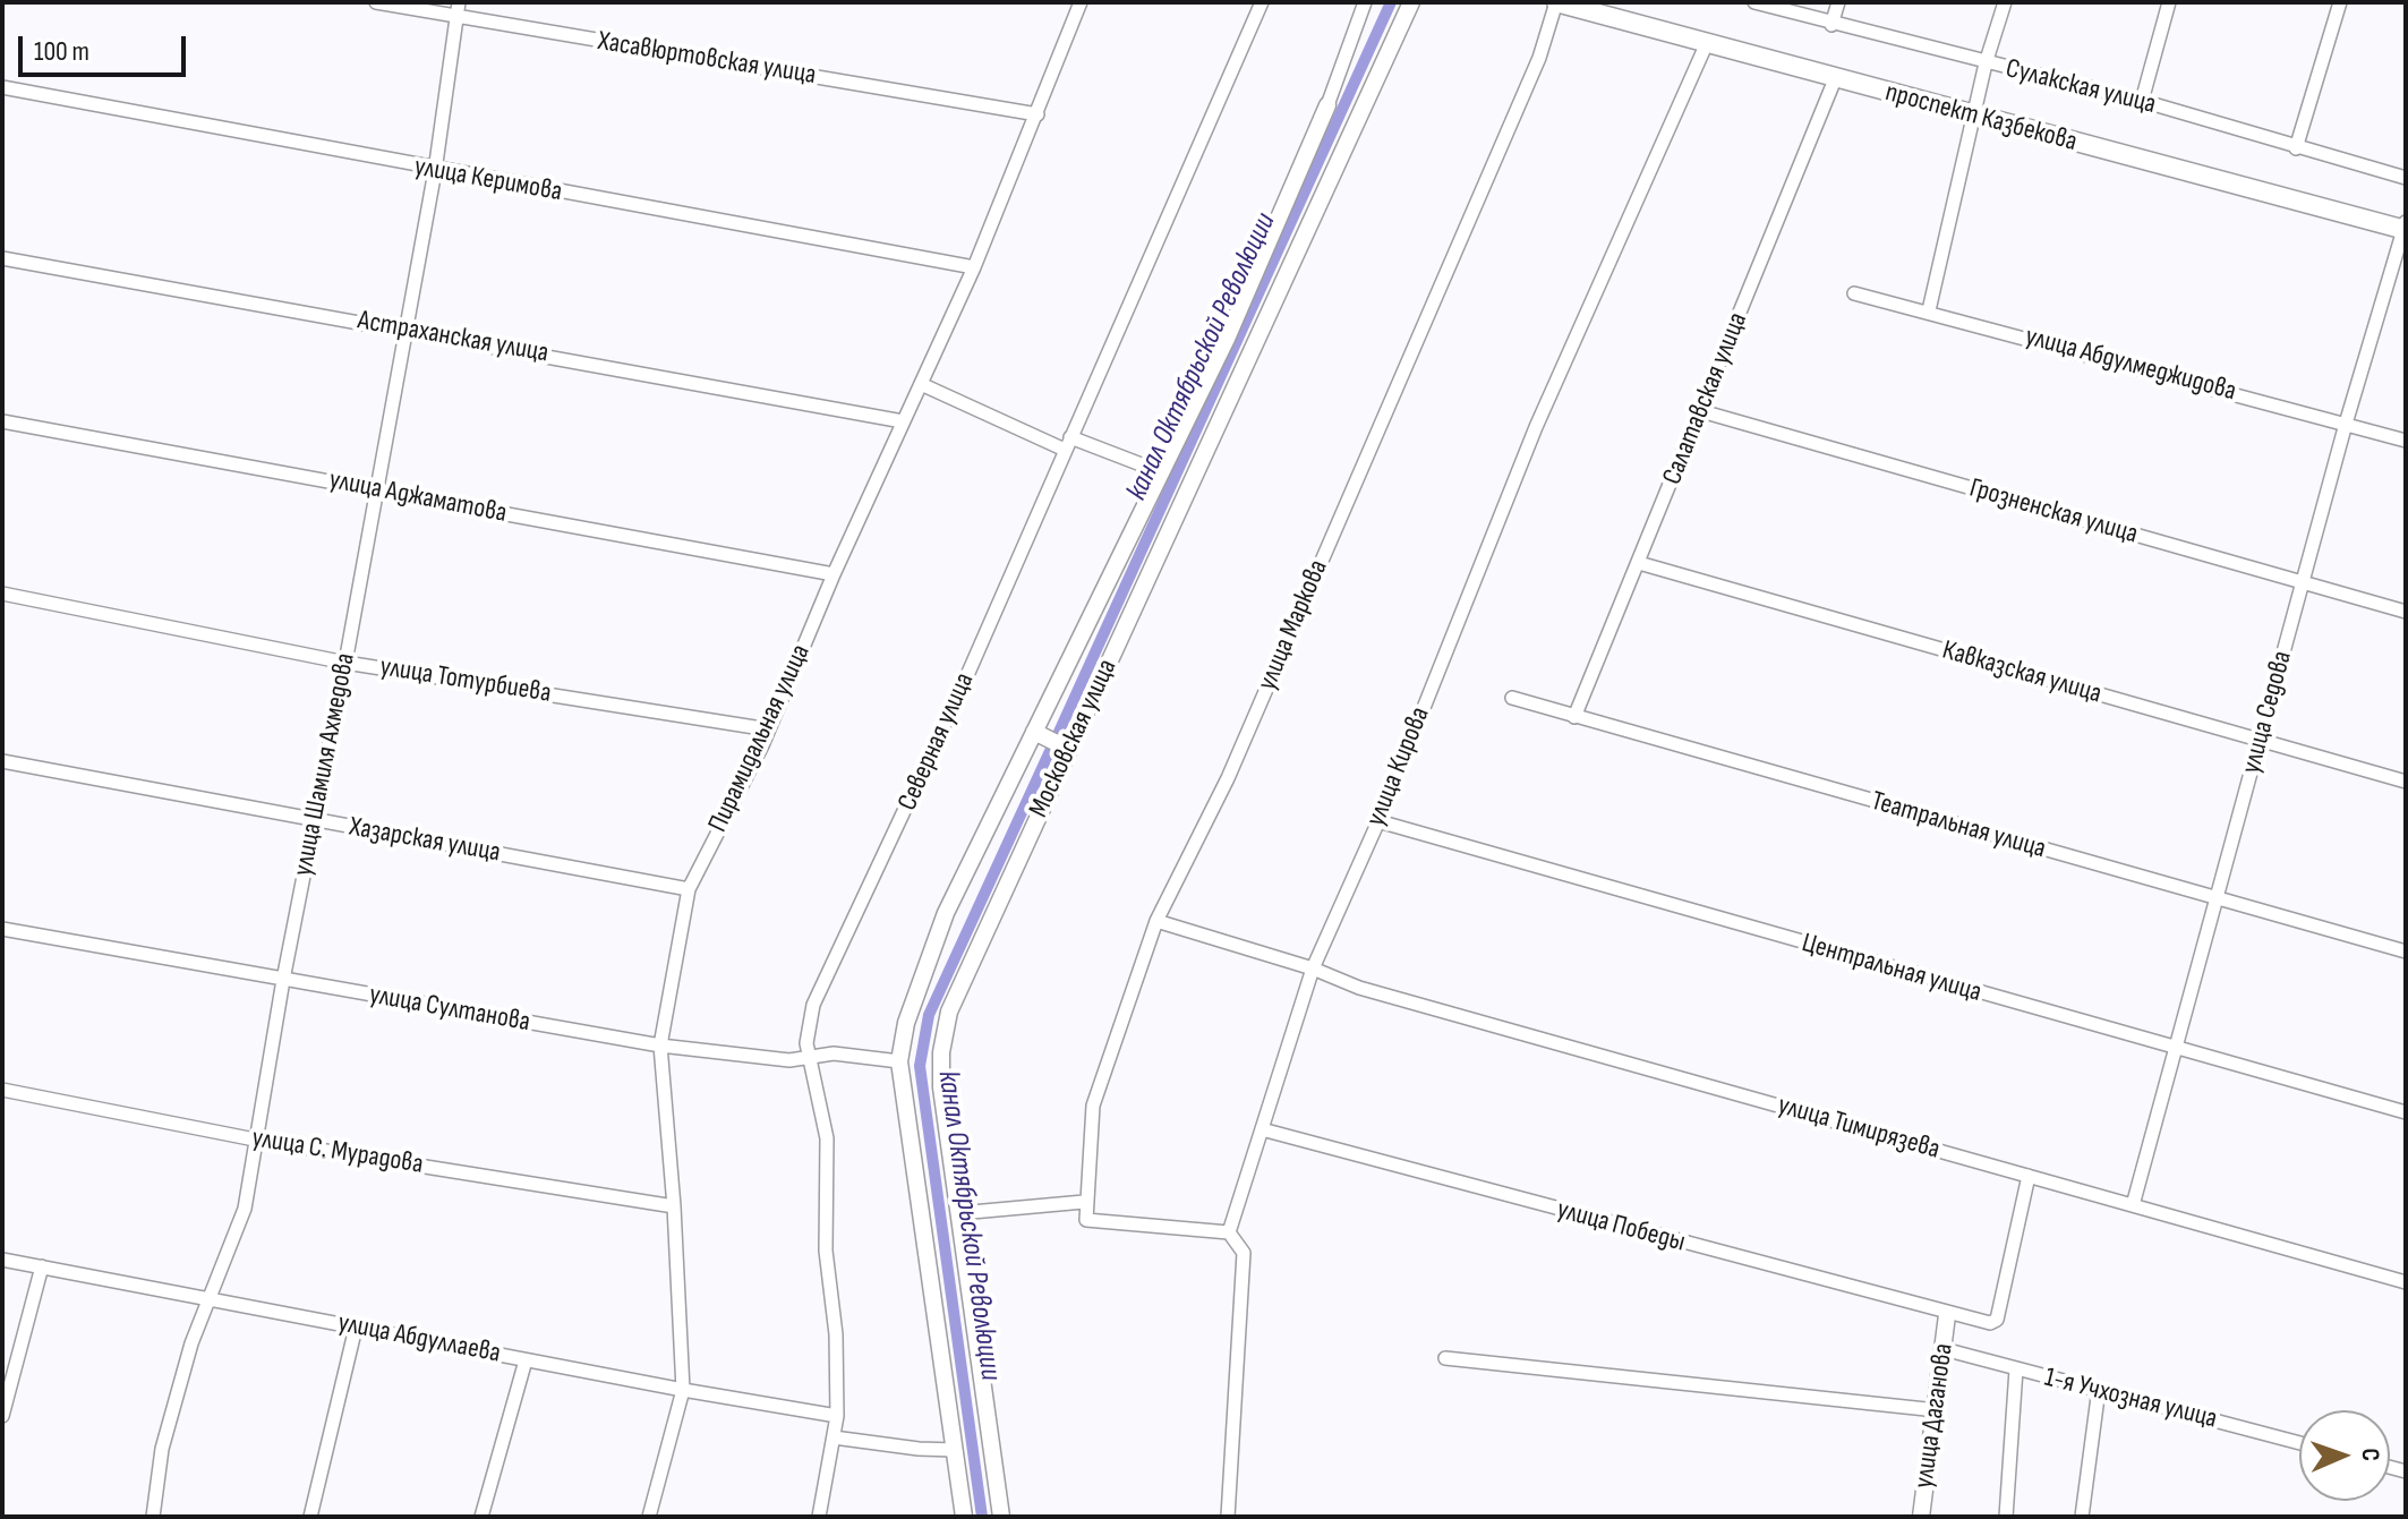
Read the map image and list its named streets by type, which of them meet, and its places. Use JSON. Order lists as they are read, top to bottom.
{
  "streets": {
    "highway": ["проспект Казбекова"],
    "main road": ["Московская улица", "улица Даганова"],
    "street": [
      "Хасавюртовская улица",
      "Сулакская улица",
      "улица Керимова",
      "Астраханская улица",
      "улица Абдулмеджидова",
      "Салатавская улица",
      "улица Аджаматова",
      "Грозненская улица",
      "улица Маркова",
      "Кавказская улица",
      "улица Тотурбиева",
      "улица Седова",
      "Пирамидальная улица",
      "Северная улица",
      "улица Шамиля Ахмедова",
      "улица Кирова",
      "Театральная улица",
      "Хазарская улица",
      "Центральная улица",
      "улица Султанова",
      "улица Тимирязева",
      "улица С. Мурадова",
      "улица Победы",
      "улица Абдуллаева",
      "1-я Учхозная улица"
    ]
  },
  "crossings": [
    ["Хасавюртовская улица", "Пирамидальная улица"],
    ["Хасавюртовская улица", "улица Шамиля Ахмедова"],
    ["проспект Казбекова", "Салатавская улица"],
    ["проспект Казбекова", "улица Маркова"],
    ["проспект Казбекова", "улица Седова"],
    ["проспект Казбекова", "улица Кирова"],
    ["улица Керимова", "Пирамидальная улица"],
    ["улица Керимова", "улица Шамиля Ахмедова"],
    ["Астраханская улица", "Пирамидальная улица"],
    ["Астраханская улица", "улица Шамиля Ахмедова"],
    ["улица Абдулмеджидова", "улица Седова"],
    ["Салатавская улица", "Грозненская улица"],
    ["Салатавская улица", "Кавказская улица"],
    ["Салатавская улица", "Театральная улица"],
    ["улица Аджаматова", "Пирамидальная улица"],
    ["улица Аджаматова", "улица Шамиля Ахмедова"],
    ["Грозненская улица", "улица Седова"],
    ["улица Маркова", "улица Тимирязева"],
    ["Кавказская улица", "улица Седова"],
    ["улица Тотурбиева", "Пирамидальная улица"],
    ["улица Тотурбиева", "улица Шамиля Ахмедова"],
    ["улица Седова", "Театральная улица"],
    ["улица Седова", "Центральная улица"],
    ["улица Седова", "улица Тимирязева"],
    ["Пирамидальная улица", "Хазарская улица"],
    ["Пирамидальная улица", "улица Султанова"],
    ["Пирамидальная улица", "улица С. Мурадова"],
    ["Пирамидальная улица", "улица Абдуллаева"],
    ["Московская улица", "улица Султанова"],
    ["Северная улица", "улица Султанова"],
    ["Северная улица", "улица Абдуллаева"],
    ["улица Шамиля Ахмедова", "Хазарская улица"],
    ["улица Шамиля Ахмедова", "улица Султанова"],
    ["улица Шамиля Ахмедова", "улица С. Мурадова"],
    ["улица Шамиля Ахмедова", "улица Абдуллаева"],
    ["улица Кирова", "Центральная улица"],
    ["улица Кирова", "улица Тимирязева"],
    ["улица Кирова", "улица Победы"],
    ["улица Тимирязева", "улица Победы"],
    ["улица Победы", "улица Даганова"],
    ["1-я Учхозная улица", "улица Даганова"]
  ],
  "water": ["канал Октябрьской Революции"],
  "scale_bar": "100 m",
  "north": "right"
}
